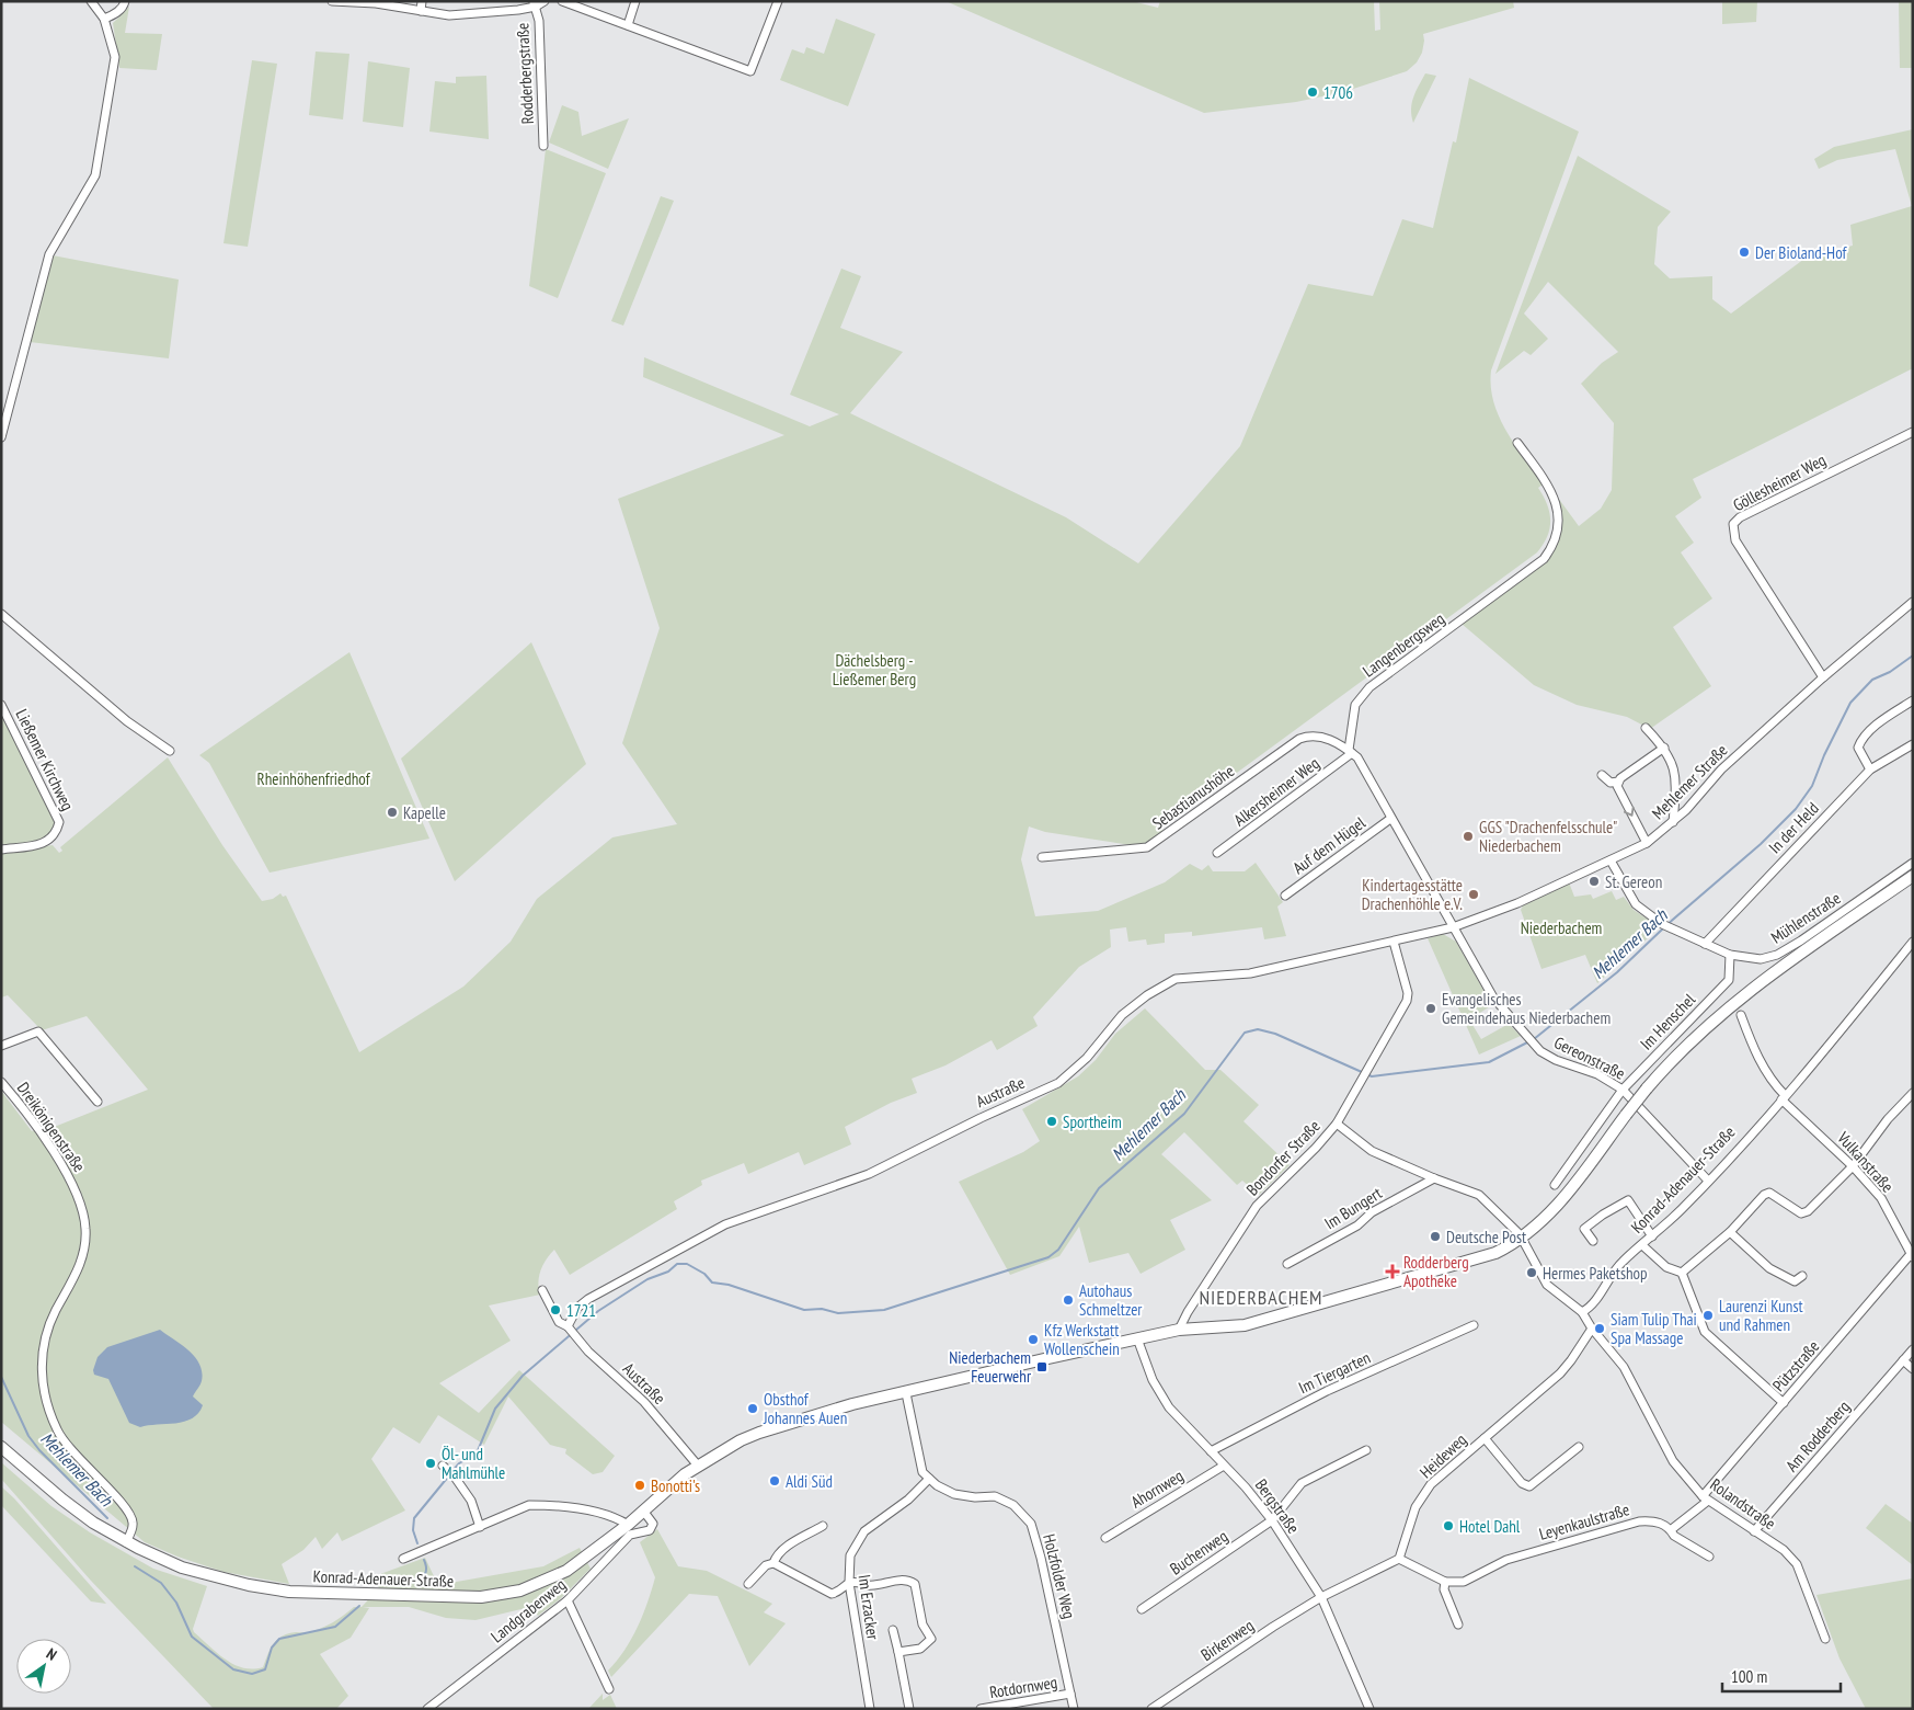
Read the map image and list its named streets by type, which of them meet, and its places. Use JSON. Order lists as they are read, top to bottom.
{
  "streets": {
    "main road": ["Konrad-Adenauer-Straße"],
    "street": [
      "Rodderbergstraße",
      "Göllesheimer Weg",
      "Langenbergsweg",
      "Ließemer Kirchweg",
      "Mehlemer Straße",
      "Alkersheimer Weg",
      "Sebastianushöhe",
      "In der Held",
      "Auf dem Hügel",
      "Mühlenstraße",
      "Im Henschel",
      "Gereonstraße",
      "Austraße",
      "Dreikönigenstraße",
      "Bondorfer Straße",
      "Vulkanstraße",
      "Im Bungert",
      "Pützstraße",
      "Im Tiergarten",
      "Am Rodderberg",
      "Heideweg",
      "Ahornweg",
      "Rolandstraße",
      "Bergstraße",
      "Leyenkaulstraße",
      "Buchenweg",
      "Holzfolder Weg",
      "Im Erzacker",
      "Landgrabenweg",
      "Birkenweg",
      "Rotdornweg"
    ]
  },
  "crossings": [
    ["Göllesheimer Weg", "Mehlemer Straße"],
    ["Langenbergsweg", "Alkersheimer Weg"],
    ["Langenbergsweg", "Sebastianushöhe"],
    ["Mehlemer Straße", "Mühlenstraße"],
    ["Mehlemer Straße", "Gereonstraße"],
    ["Mehlemer Straße", "Austraße"],
    ["Alkersheimer Weg", "Sebastianushöhe"],
    ["In der Held", "Mühlenstraße"],
    ["Mühlenstraße", "Im Henschel"],
    ["Im Henschel", "Gereonstraße"],
    ["Gereonstraße", "Austraße"],
    ["Gereonstraße", "Konrad-Adenauer-Straße"],
    ["Austraße", "Bondorfer Straße"],
    ["Austraße", "Konrad-Adenauer-Straße"],
    ["Dreikönigenstraße", "Konrad-Adenauer-Straße"],
    ["Bondorfer Straße", "Konrad-Adenauer-Straße"],
    ["Vulkanstraße", "Konrad-Adenauer-Straße"],
    ["Vulkanstraße", "Pützstraße"],
    ["Konrad-Adenauer-Straße", "Rolandstraße"],
    ["Konrad-Adenauer-Straße", "Bergstraße"],
    ["Konrad-Adenauer-Straße", "Landgrabenweg"],
    ["Pützstraße", "Rolandstraße"],
    ["Im Tiergarten", "Bergstraße"],
    ["Am Rodderberg", "Rolandstraße"],
    ["Heideweg", "Rolandstraße"],
    ["Ahornweg", "Bergstraße"],
    ["Bergstraße", "Buchenweg"],
    ["Bergstraße", "Birkenweg"],
    ["Holzfolder Weg", "Im Erzacker"],
    ["Holzfolder Weg", "Rotdornweg"]
  ],
  "districts": ["NIEDERBACHEM"],
  "water": ["Mehlemer Bach"],
  "parks": ["Dächelsberg - Ließemer Berg", "Rheinhöhenfriedhof", "Niederbachem"],
  "places": {
    "other": [
      "1706",
      "Der Bioland-Hof",
      "Kapelle",
      "GGS \"Drachenfelsschule\" Niederbachem",
      "St. Gereon",
      "Kindertagesstätte Drachenhöhle e.V.",
      "Evangelisches Gemeindehaus Niederbachem",
      "Sportheim",
      "Deutsche Post",
      "Hermes Paketshop",
      "Autohaus Schmeltzer",
      "1721",
      "Laurenzi Kunst und Rahmen",
      "Siam Tulip Thai Spa Massage",
      "Kfz Werkstatt Wollenschein",
      "Obsthof Johannes Auen",
      "Öl- und Mahlmühle",
      "Aldi Süd",
      "Bonotti's",
      "Hotel Dahl"
    ],
    "health": ["Rodderberg Apotheke"],
    "transit": ["Niederbachem Feuerwehr"]
  },
  "scale_bar": "100 m",
  "north": "top right"
}
